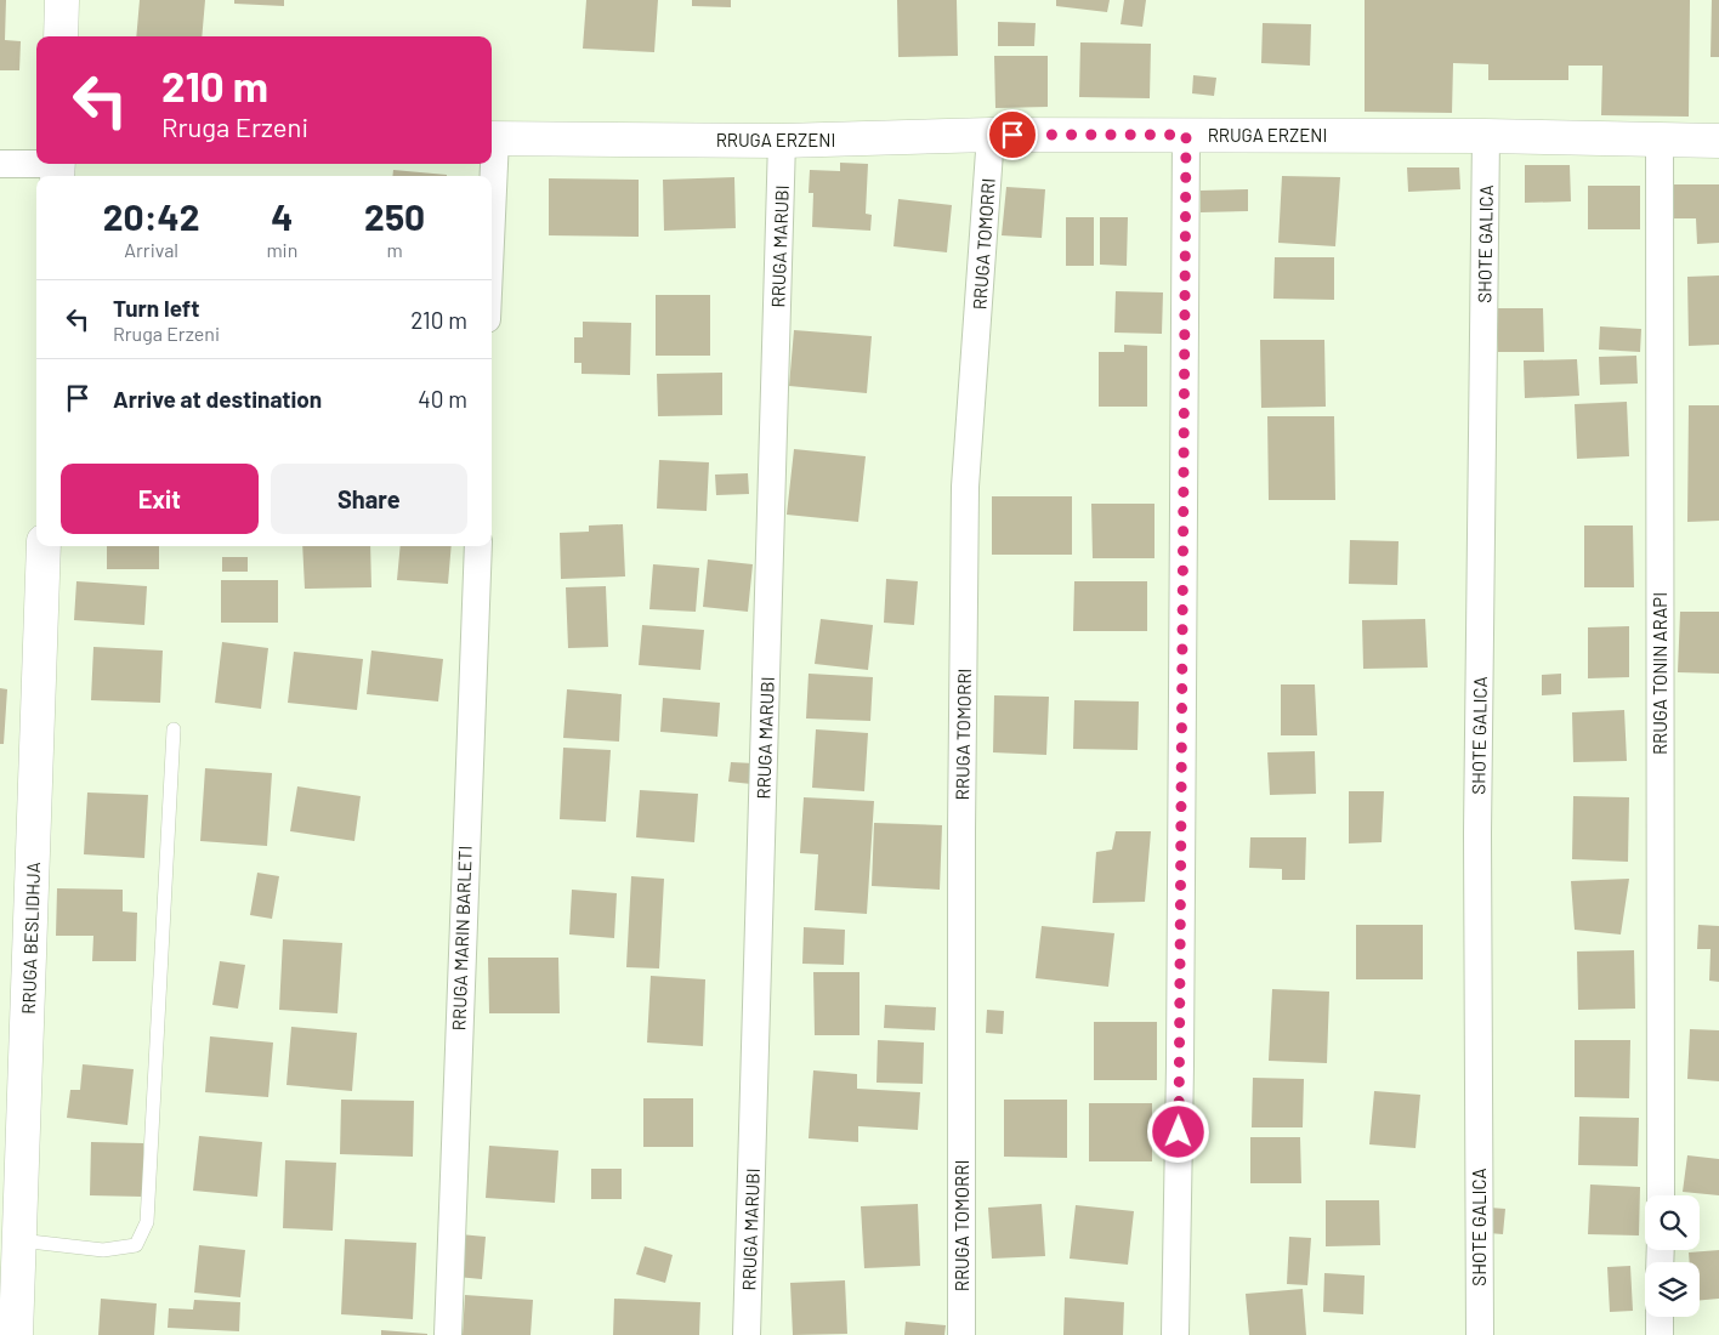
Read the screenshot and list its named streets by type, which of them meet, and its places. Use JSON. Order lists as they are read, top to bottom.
{
  "streets": {
    "street": [
      "RRUGA ERZENI",
      "RRUGA TOMORRI",
      "SHOTE GALICA",
      "RRUGA MARUBI",
      "RRUGA TONIN ARAPI",
      "RRUGA BESLIDHJA",
      "RRUGA MARIN BARLETI"
    ]
  },
  "crossings": [
    ["RRUGA ERZENI", "RRUGA TOMORRI"],
    ["RRUGA ERZENI", "SHOTE GALICA"],
    ["RRUGA ERZENI", "RRUGA MARUBI"],
    ["RRUGA ERZENI", "RRUGA TONIN ARAPI"]
  ],
  "page": {
    "turn": ["210 m", "Rruga Erzeni"],
    "eta": [
      "20:42",
      "Arrival",
      "4",
      "min",
      "250",
      "m"
    ],
    "list": [
      {
        "name": "Turn left",
        "note": "Rruga Erzeni",
        "value": "210 m"
      },
      {
        "name": "Arrive at destination",
        "value": "40 m"
      }
    ],
    "buttons": ["Exit", "Share"]
  }
}
